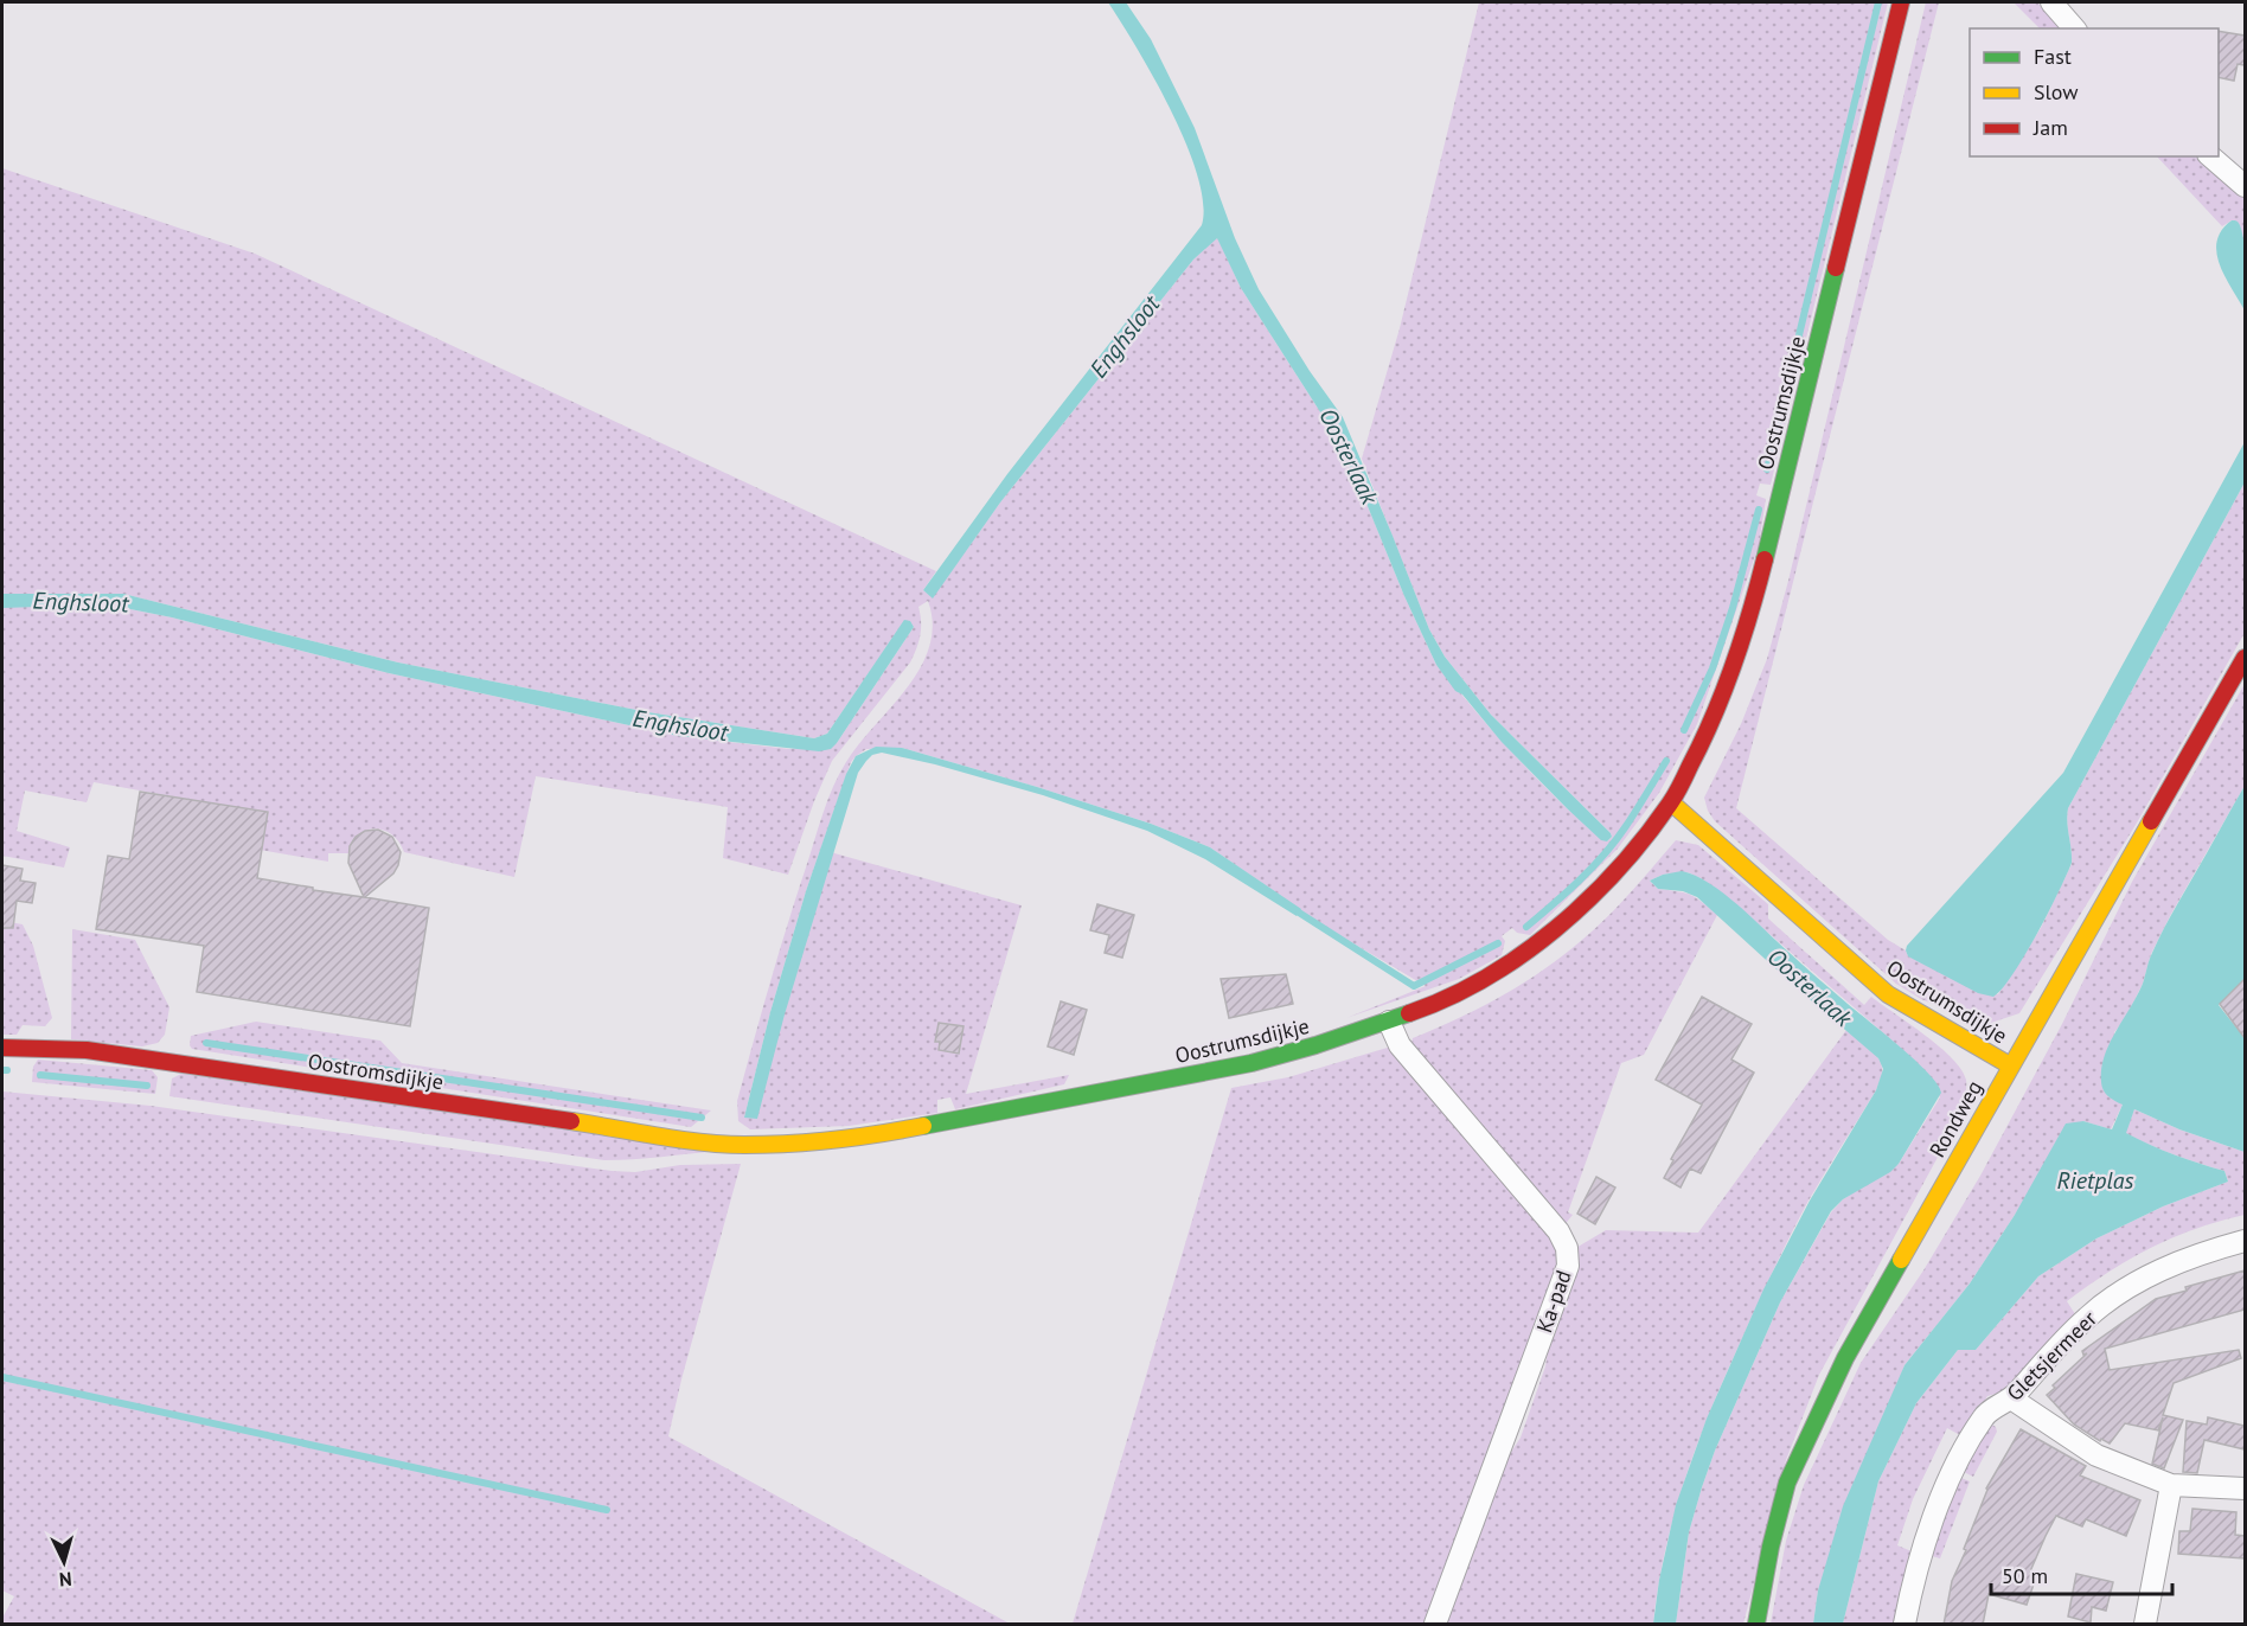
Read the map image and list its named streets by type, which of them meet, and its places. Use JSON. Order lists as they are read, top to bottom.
{
  "streets": {
    "street": [
      "Oostrumsdijkje",
      "Oostromsdijkje",
      "Rondweg",
      "Ka-pad",
      "Gletsjermeer"
    ]
  },
  "crossings": [
    ["Oostrumsdijkje", "Oostromsdijkje"],
    ["Oostrumsdijkje", "Rondweg"],
    ["Oostrumsdijkje", "Ka-pad"]
  ],
  "water": ["Enghsloot", "Oosterlaak", "Rietplas"],
  "legend": ["Fast", "Slow", "Jam"],
  "scale_bar": "50 m",
  "north": "bottom"
}
